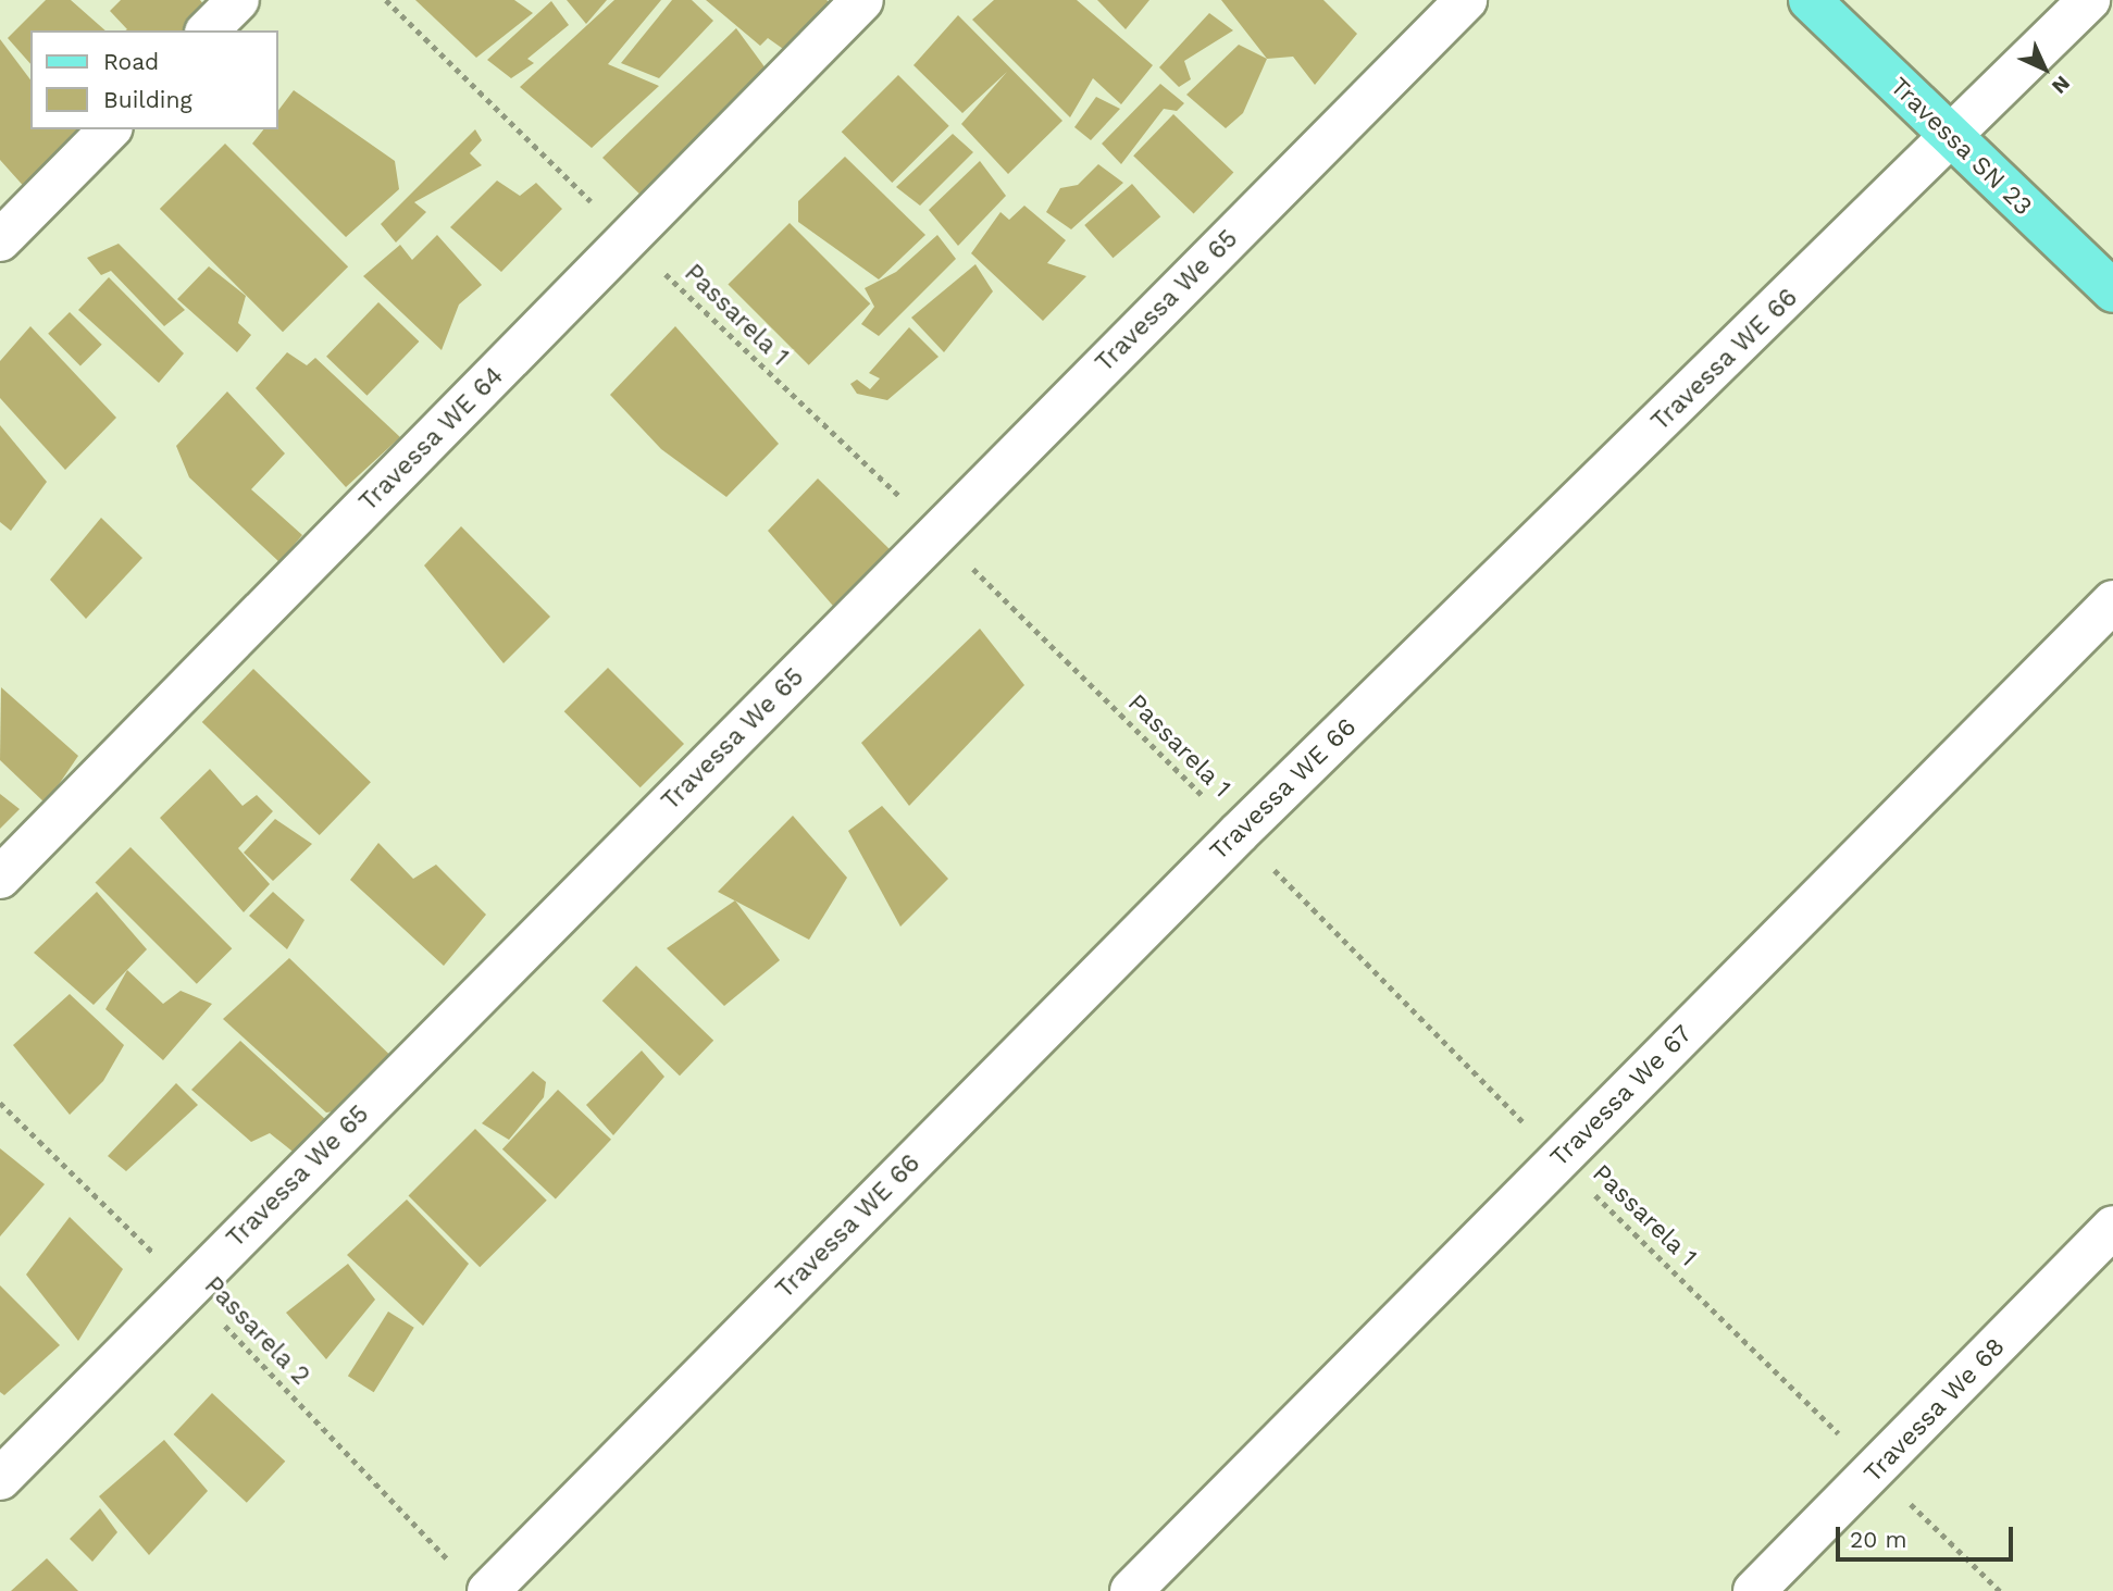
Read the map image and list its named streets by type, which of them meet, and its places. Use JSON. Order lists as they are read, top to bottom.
{
  "streets": {
    "main road": ["Travessa SN 23"],
    "street": [
      "Travessa We 65",
      "Travessa WE 66",
      "Travessa WE 64",
      "Travessa We 67",
      "Travessa We 68"
    ],
    "path": ["Passarela 1", "Passarela 2"]
  },
  "crossings": [
    ["Travessa SN 23", "Travessa WE 66"],
    ["Travessa We 65", "Passarela 1"],
    ["Travessa We 65", "Passarela 2"],
    ["Passarela 1", "Travessa WE 66"],
    ["Passarela 1", "Travessa WE 64"],
    ["Passarela 1", "Travessa We 67"],
    ["Passarela 1", "Travessa We 68"],
    ["Travessa WE 66", "Passarela 2"]
  ],
  "legend": ["Road", "Building"],
  "scale_bar": "20 m",
  "north": "bottom right"
}
